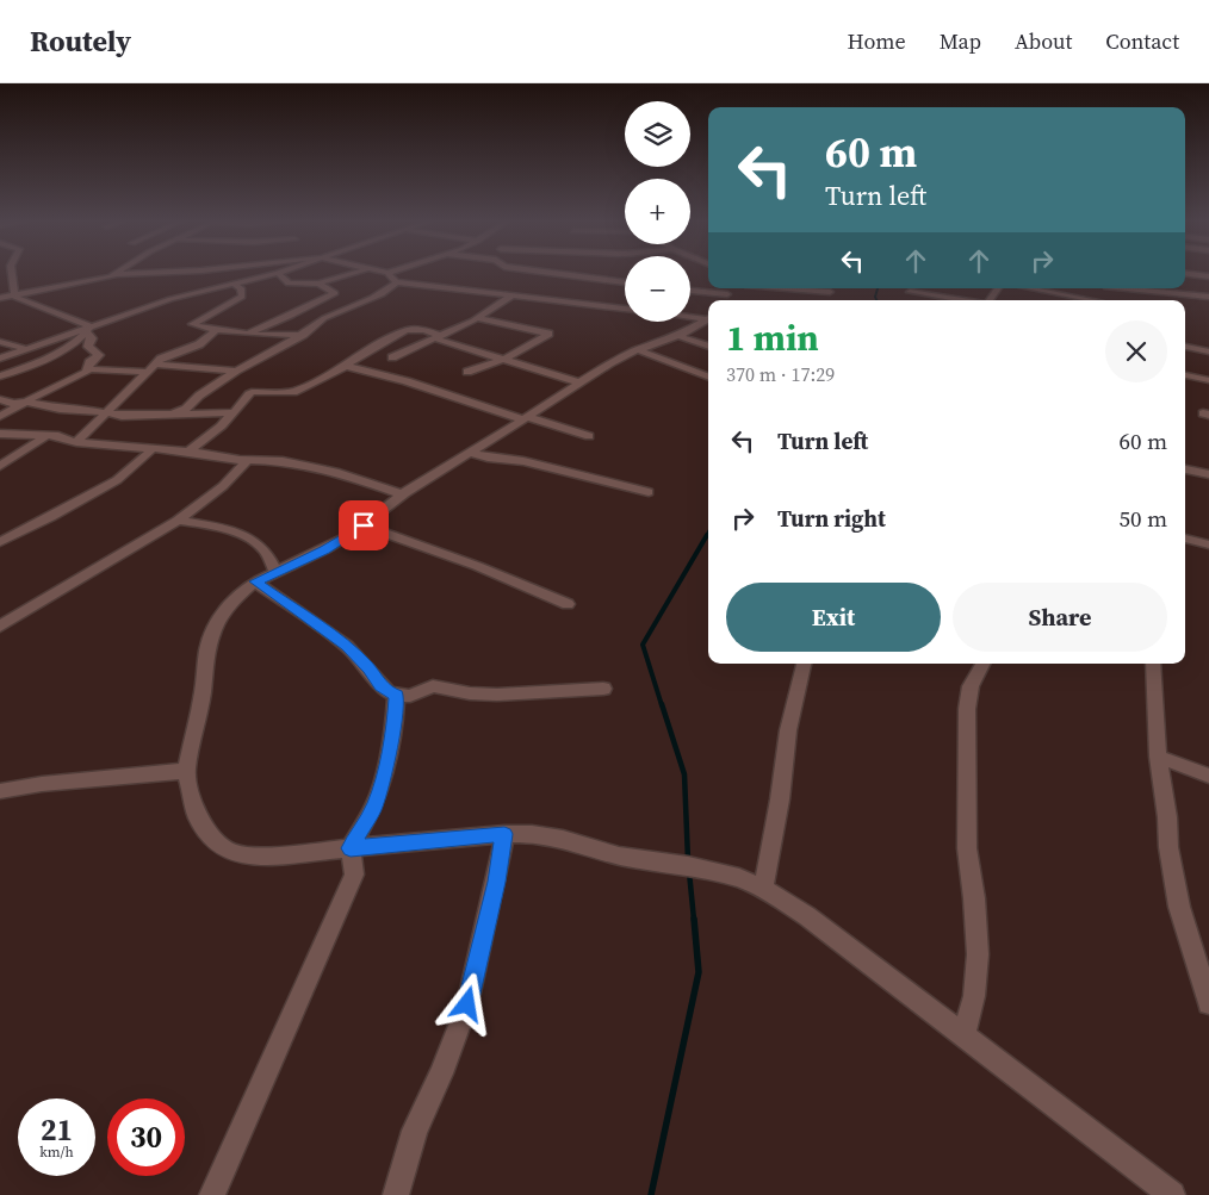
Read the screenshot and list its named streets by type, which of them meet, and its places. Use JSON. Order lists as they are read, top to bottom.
{
  "page": {
    "header": "Routely",
    "nav": [
      "Home",
      "Map",
      "About",
      "Contact"
    ],
    "map_buttons": ["+", "−"],
    "turn": ["60 m", "Turn left"],
    "heading": ["1 min", "370 m · 17:29"],
    "list": [
      {
        "name": "Turn left",
        "value": "60 m"
      },
      {
        "name": "Turn right",
        "value": "50 m"
      }
    ],
    "buttons": ["Exit", "Share"],
    "speed": "21 km/h",
    "limit": "30"
  }
}
